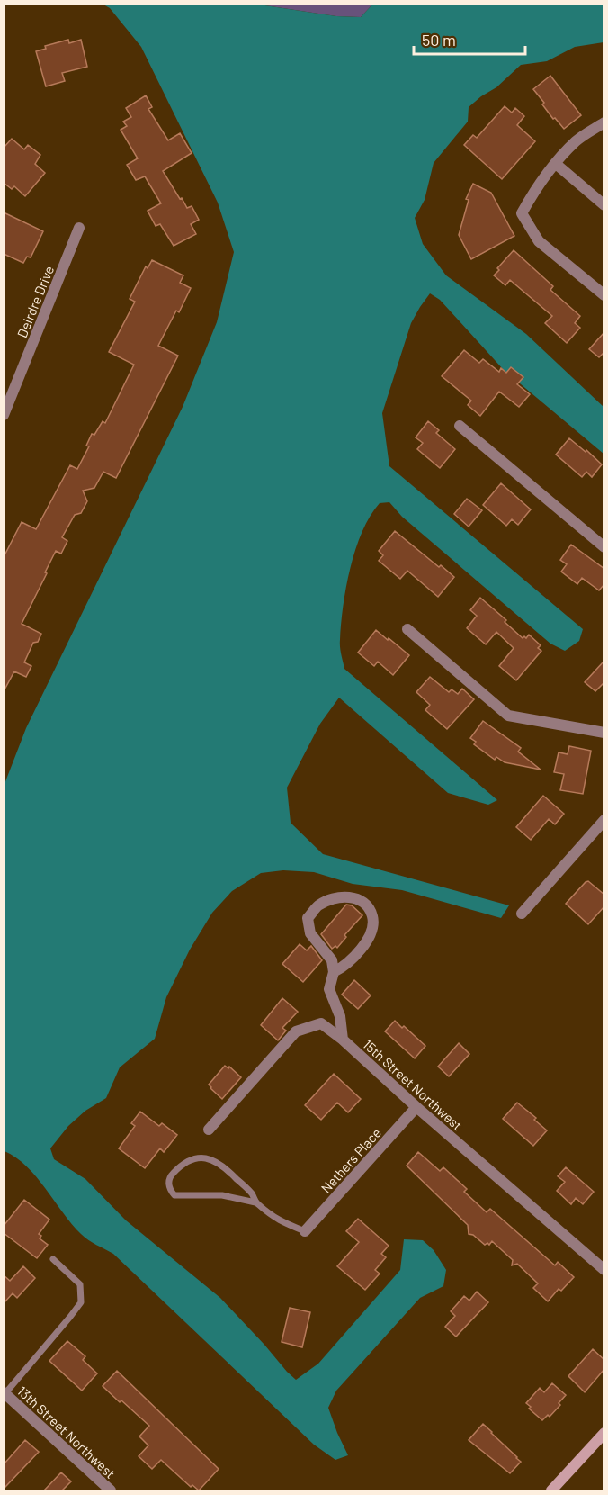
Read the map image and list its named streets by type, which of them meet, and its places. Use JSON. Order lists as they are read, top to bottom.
{
  "streets": {
    "street": [
      "Deirdre Drive",
      "15th Street Northwest",
      "Nethers Place",
      "13th Street Northwest"
    ]
  },
  "crossings": [
    ["15th Street Northwest", "Nethers Place"]
  ],
  "scale_bar": "50 m"
}
